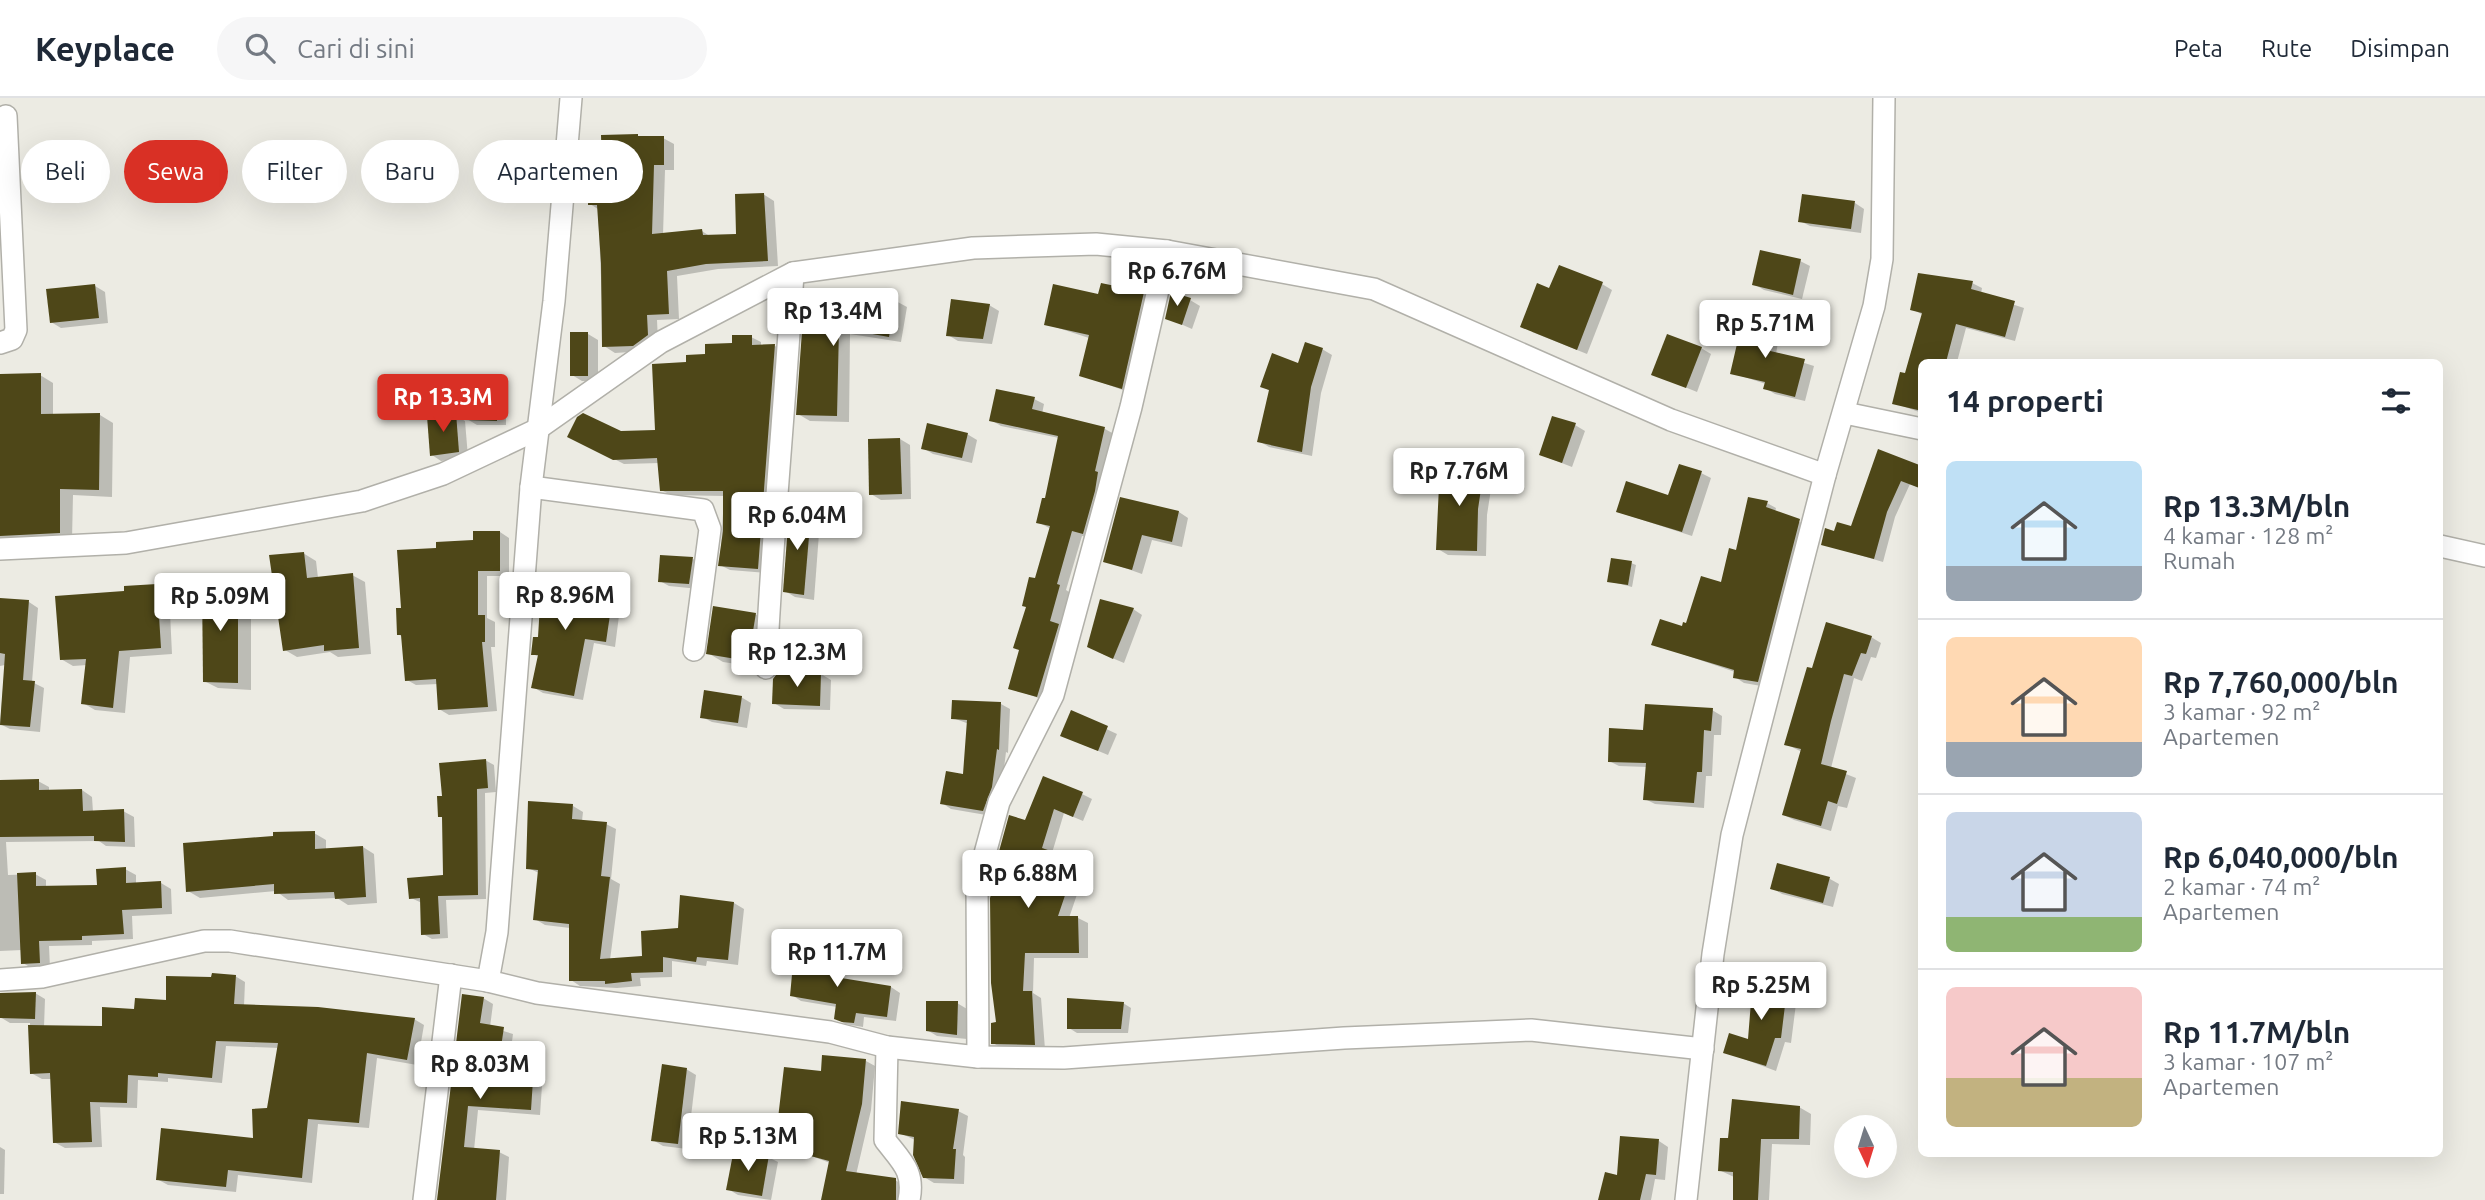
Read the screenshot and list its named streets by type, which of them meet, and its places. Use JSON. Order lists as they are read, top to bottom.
{
  "north": "bottom",
  "page": {
    "header": "Keyplace",
    "search": "Cari di sini",
    "nav": ["Peta", "Rute", "Disimpan"],
    "chip": [
      "Beli",
      "Sewa",
      "Filter",
      "Baru",
      "Apartemen"
    ],
    "price": [
      "Rp 6.76M",
      "Rp 13.4M",
      "Rp 5.71M",
      "Rp 13.3M",
      "Rp 7.76M",
      "Rp 6.04M",
      "Rp 8.96M",
      "Rp 5.09M",
      "Rp 12.3M",
      "Rp 6.88M",
      "Rp 11.7M",
      "Rp 5.25M",
      "Rp 8.03M",
      "Rp 5.13M"
    ],
    "heading": "14 properti",
    "list": [
      {
        "name": "Rp 13.3M/bln",
        "note": "4 kamar · 128 m² · Rumah"
      },
      {
        "name": "Rp 7,760,000/bln",
        "note": "3 kamar · 92 m² · Apartemen"
      },
      {
        "name": "Rp 6,040,000/bln",
        "note": "2 kamar · 74 m² · Apartemen"
      },
      {
        "name": "Rp 11.7M/bln",
        "note": "3 kamar · 107 m² · Apartemen"
      }
    ]
  }
}
